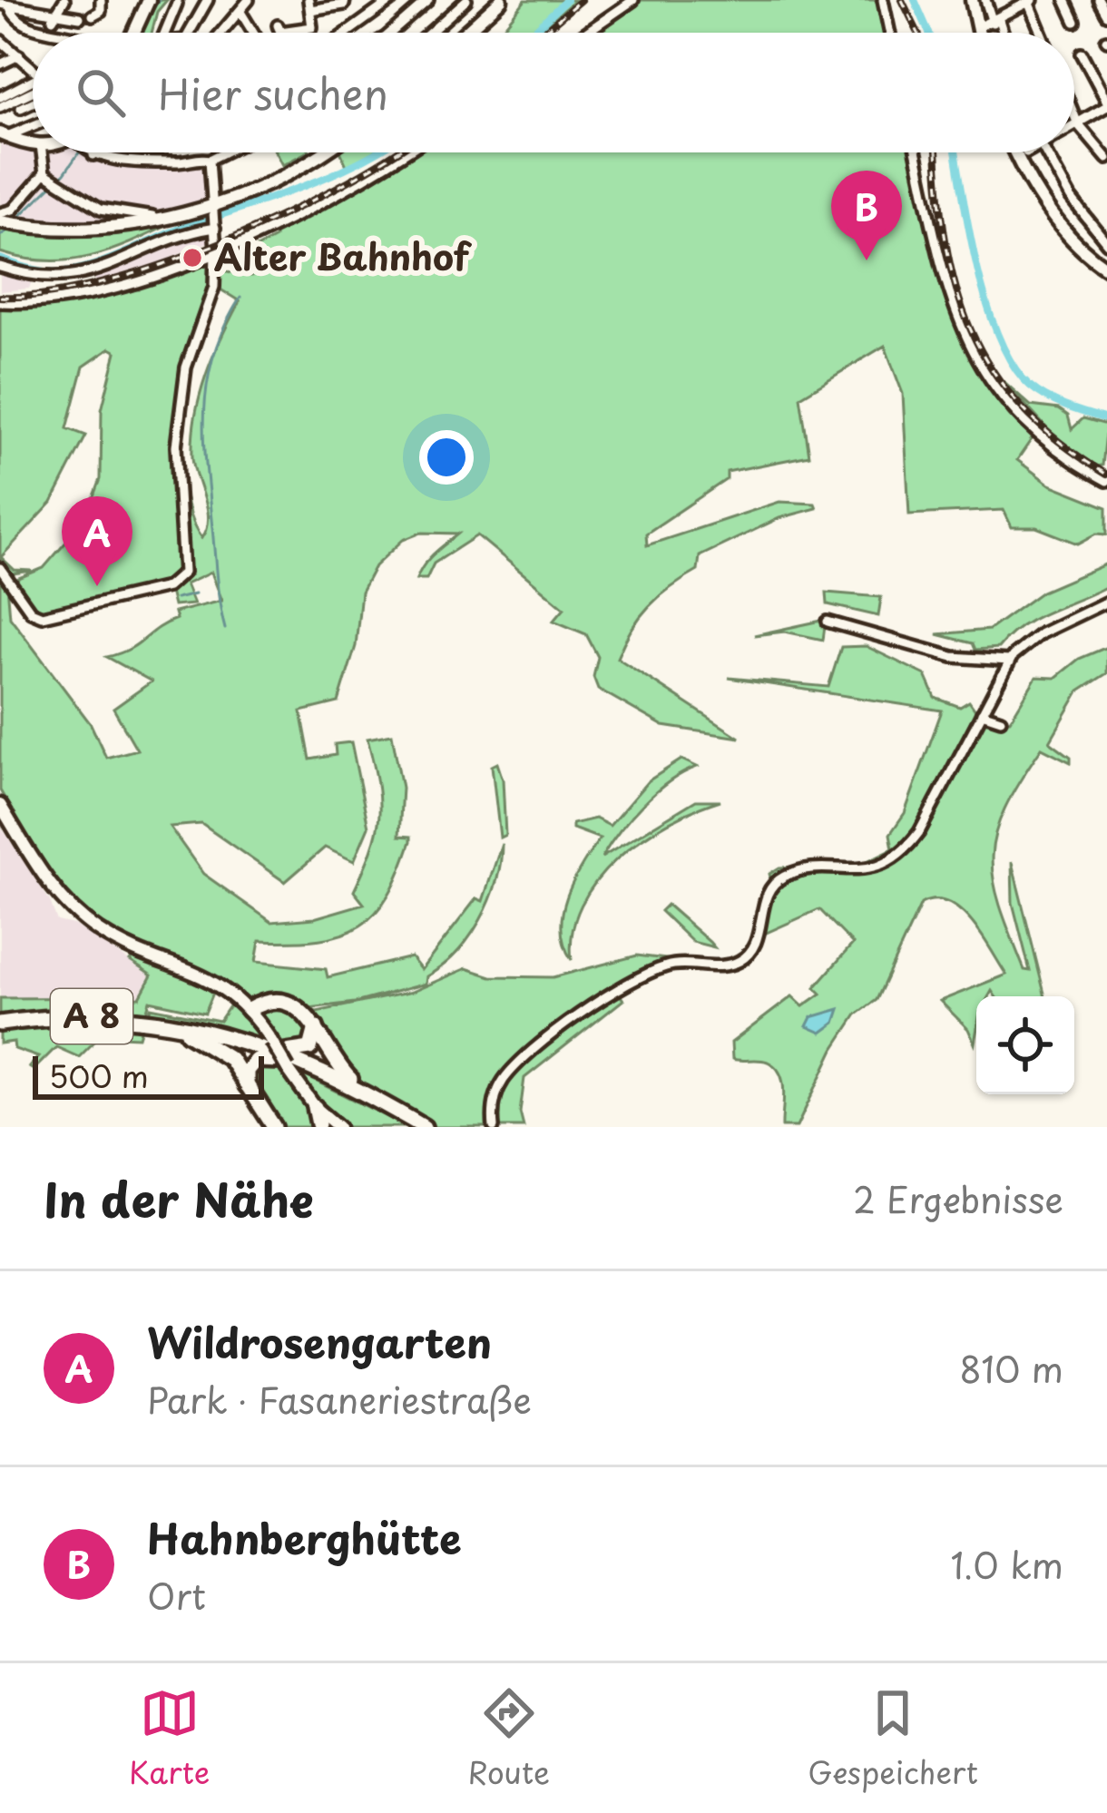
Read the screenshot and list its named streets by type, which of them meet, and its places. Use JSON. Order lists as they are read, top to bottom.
{
  "streets": {
    "highway": ["A 8"]
  },
  "places": ["Alter Bahnhof"],
  "scale_bar": "500 m",
  "page": {
    "search": "Hier suchen",
    "pins": ["B", "A"],
    "scale": "500 m",
    "heading": ["In der Nähe", "2 Ergebnisse"],
    "list": [
      {
        "mark": "A",
        "name": "Wildrosengarten",
        "note": "Park · Fasaneriestraße",
        "value": "810 m"
      },
      {
        "mark": "B",
        "name": "Hahnberghütte",
        "note": "Ort",
        "value": "1.0 km"
      }
    ],
    "nav": ["Karte", "Route", "Gespeichert"]
  }
}
